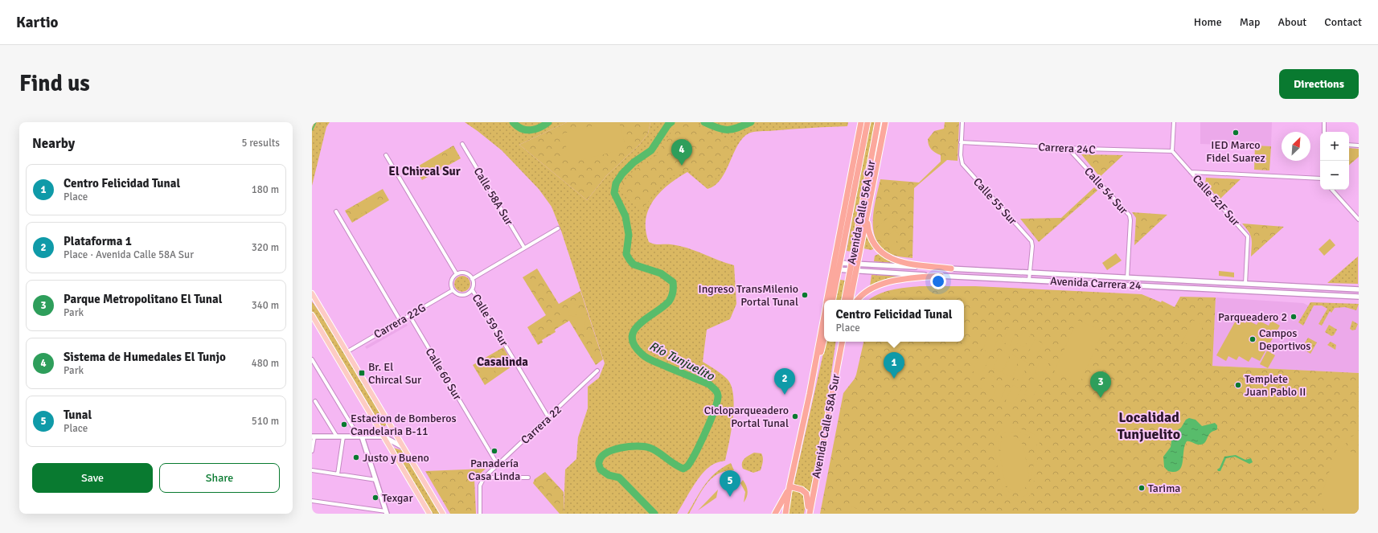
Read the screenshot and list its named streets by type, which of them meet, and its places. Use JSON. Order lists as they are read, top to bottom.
{
  "streets": {
    "highway": ["Avenida Calle 56A Sur", "Avenida Calle 58A Sur"],
    "main road": ["Avenida Carrera 24"],
    "street": [
      "Carrera 24C",
      "Calle 54 Sur",
      "Calle 58A Sur",
      "Calle 52F Sur",
      "Calle 55 Sur",
      "Calle 59 Sur",
      "Carrera 22G",
      "Calle 60 Sur",
      "Carrera 22"
    ]
  },
  "crossings": [
    ["Carrera 24C", "Calle 54 Sur"],
    ["Carrera 24C", "Calle 52F Sur"],
    ["Carrera 24C", "Calle 55 Sur"],
    ["Calle 54 Sur", "Avenida Carrera 24"],
    ["Calle 52F Sur", "Avenida Carrera 24"],
    ["Calle 55 Sur", "Avenida Carrera 24"],
    ["Avenida Calle 56A Sur", "Avenida Carrera 24"],
    ["Avenida Calle 56A Sur", "Avenida Calle 58A Sur"],
    ["Avenida Carrera 24", "Avenida Calle 58A Sur"],
    ["Calle 59 Sur", "Carrera 22G"],
    ["Calle 59 Sur", "Carrera 22"],
    ["Carrera 22G", "Calle 60 Sur"],
    ["Calle 60 Sur", "Carrera 22"]
  ],
  "districts": ["El Chircal Sur", "Casalinda", "Localidad Tunjuelito"],
  "water": ["Río Tunjuelito"],
  "places": {
    "other": [
      "IED Marco Fidel Suarez",
      "Ingreso TransMilenio Portal Tunal",
      "Parqueadero 2",
      "Campos Deportivos",
      "Templete Juan Pablo II",
      "Cicloparqueadero Portal Tunal",
      "Estacion de Bomberos Candelaria B-11",
      "Panadería Casa Linda",
      "Justo y Bueno",
      "Tarima",
      "Texgar"
    ],
    "transit": ["Br. El Chircal Sur"]
  },
  "north": "top right",
  "page": {
    "header": "Kartio",
    "nav": [
      "Home",
      "Map",
      "About",
      "Contact"
    ],
    "buttons": [
      "Directions",
      ["Save", "Share"]
    ],
    "title": "Find us",
    "heading": ["Nearby", "5 results"],
    "map_buttons": ["+", "−"],
    "pins": [
      "4",
      "1",
      "2",
      "3",
      "5"
    ],
    "list": [
      {
        "mark": "1",
        "name": "Centro Felicidad Tunal",
        "note": "Place",
        "value": "180 m"
      },
      {
        "mark": "2",
        "name": "Plataforma 1",
        "note": "Place · Avenida Calle 58A Sur",
        "value": "320 m"
      },
      {
        "mark": "3",
        "name": "Parque Metropolitano El Tunal",
        "note": "Park",
        "value": "340 m"
      },
      {
        "mark": "4",
        "name": "Sistema de Humedales El Tunjo",
        "note": "Park",
        "value": "480 m"
      },
      {
        "mark": "5",
        "name": "Tunal",
        "note": "Place",
        "value": "510 m"
      }
    ],
    "popup": ["Centro Felicidad Tunal", "Place"]
  }
}
